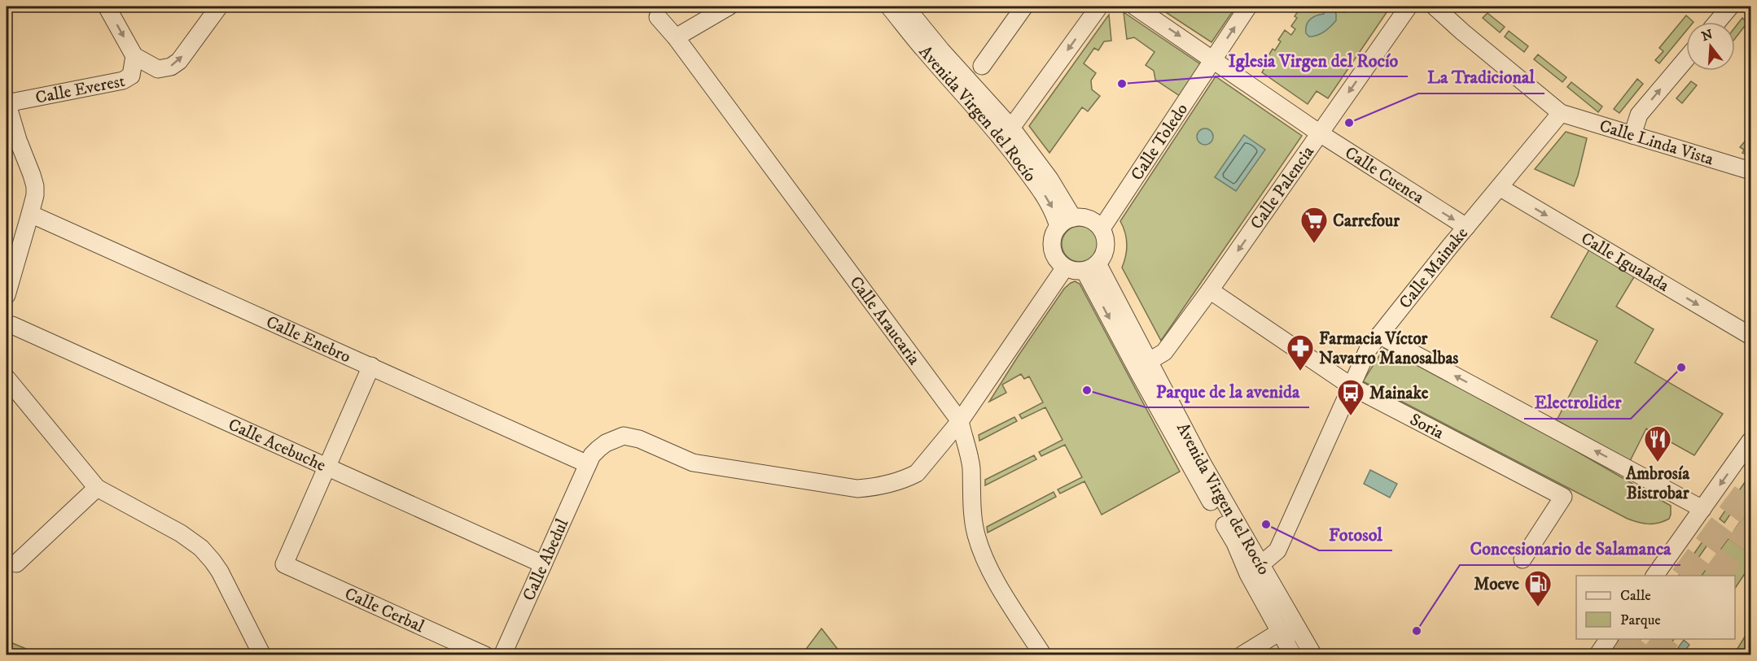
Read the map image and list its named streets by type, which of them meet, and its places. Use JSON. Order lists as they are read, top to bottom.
{
  "streets": {
    "street": [
      "Calle Everest",
      "Avenida Virgen del Rocío",
      "Calle Toledo",
      "Calle Linda Vista",
      "Calle Cuenca",
      "Calle Palencia",
      "Calle Igualada",
      "Calle Mainake",
      "Calle Araucaria",
      "Calle Enebro",
      "Soria",
      "Calle Acebuche",
      "Calle Abedul",
      "Calle Cerbal"
    ]
  },
  "crossings": [
    ["Avenida Virgen del Rocío", "Calle Toledo"],
    ["Avenida Virgen del Rocío", "Calle Palencia"],
    ["Avenida Virgen del Rocío", "Calle Mainake"],
    ["Calle Toledo", "Calle Cuenca"],
    ["Calle Linda Vista", "Calle Mainake"],
    ["Calle Cuenca", "Calle Palencia"],
    ["Calle Cuenca", "Calle Mainake"],
    ["Calle Palencia", "Soria"],
    ["Calle Igualada", "Calle Mainake"],
    ["Calle Mainake", "Soria"],
    ["Calle Enebro", "Calle Abedul"],
    ["Calle Acebuche", "Calle Abedul"],
    ["Calle Acebuche", "Calle Cerbal"]
  ],
  "one_way": [
    "Calle Everest",
    "Calle Cuenca",
    "Calle Palencia",
    "Calle Igualada"
  ],
  "places": {
    "other": [
      "Iglesia Virgen del Rocío",
      "La Tradicional",
      "Electrolider",
      "Parque de la avenida",
      "Fotosol",
      "Concesionario de Salamanca"
    ],
    "supermarket": ["Carrefour"],
    "pharmacy": ["Farmacia Víctor Navarro Manosalbas"],
    "bus stop": ["Mainake"],
    "restaurant": ["Ambrosía Bistrobar"],
    "fuel station": ["Moeve"]
  },
  "legend": ["Calle", "Parque"],
  "north": "top"
}
